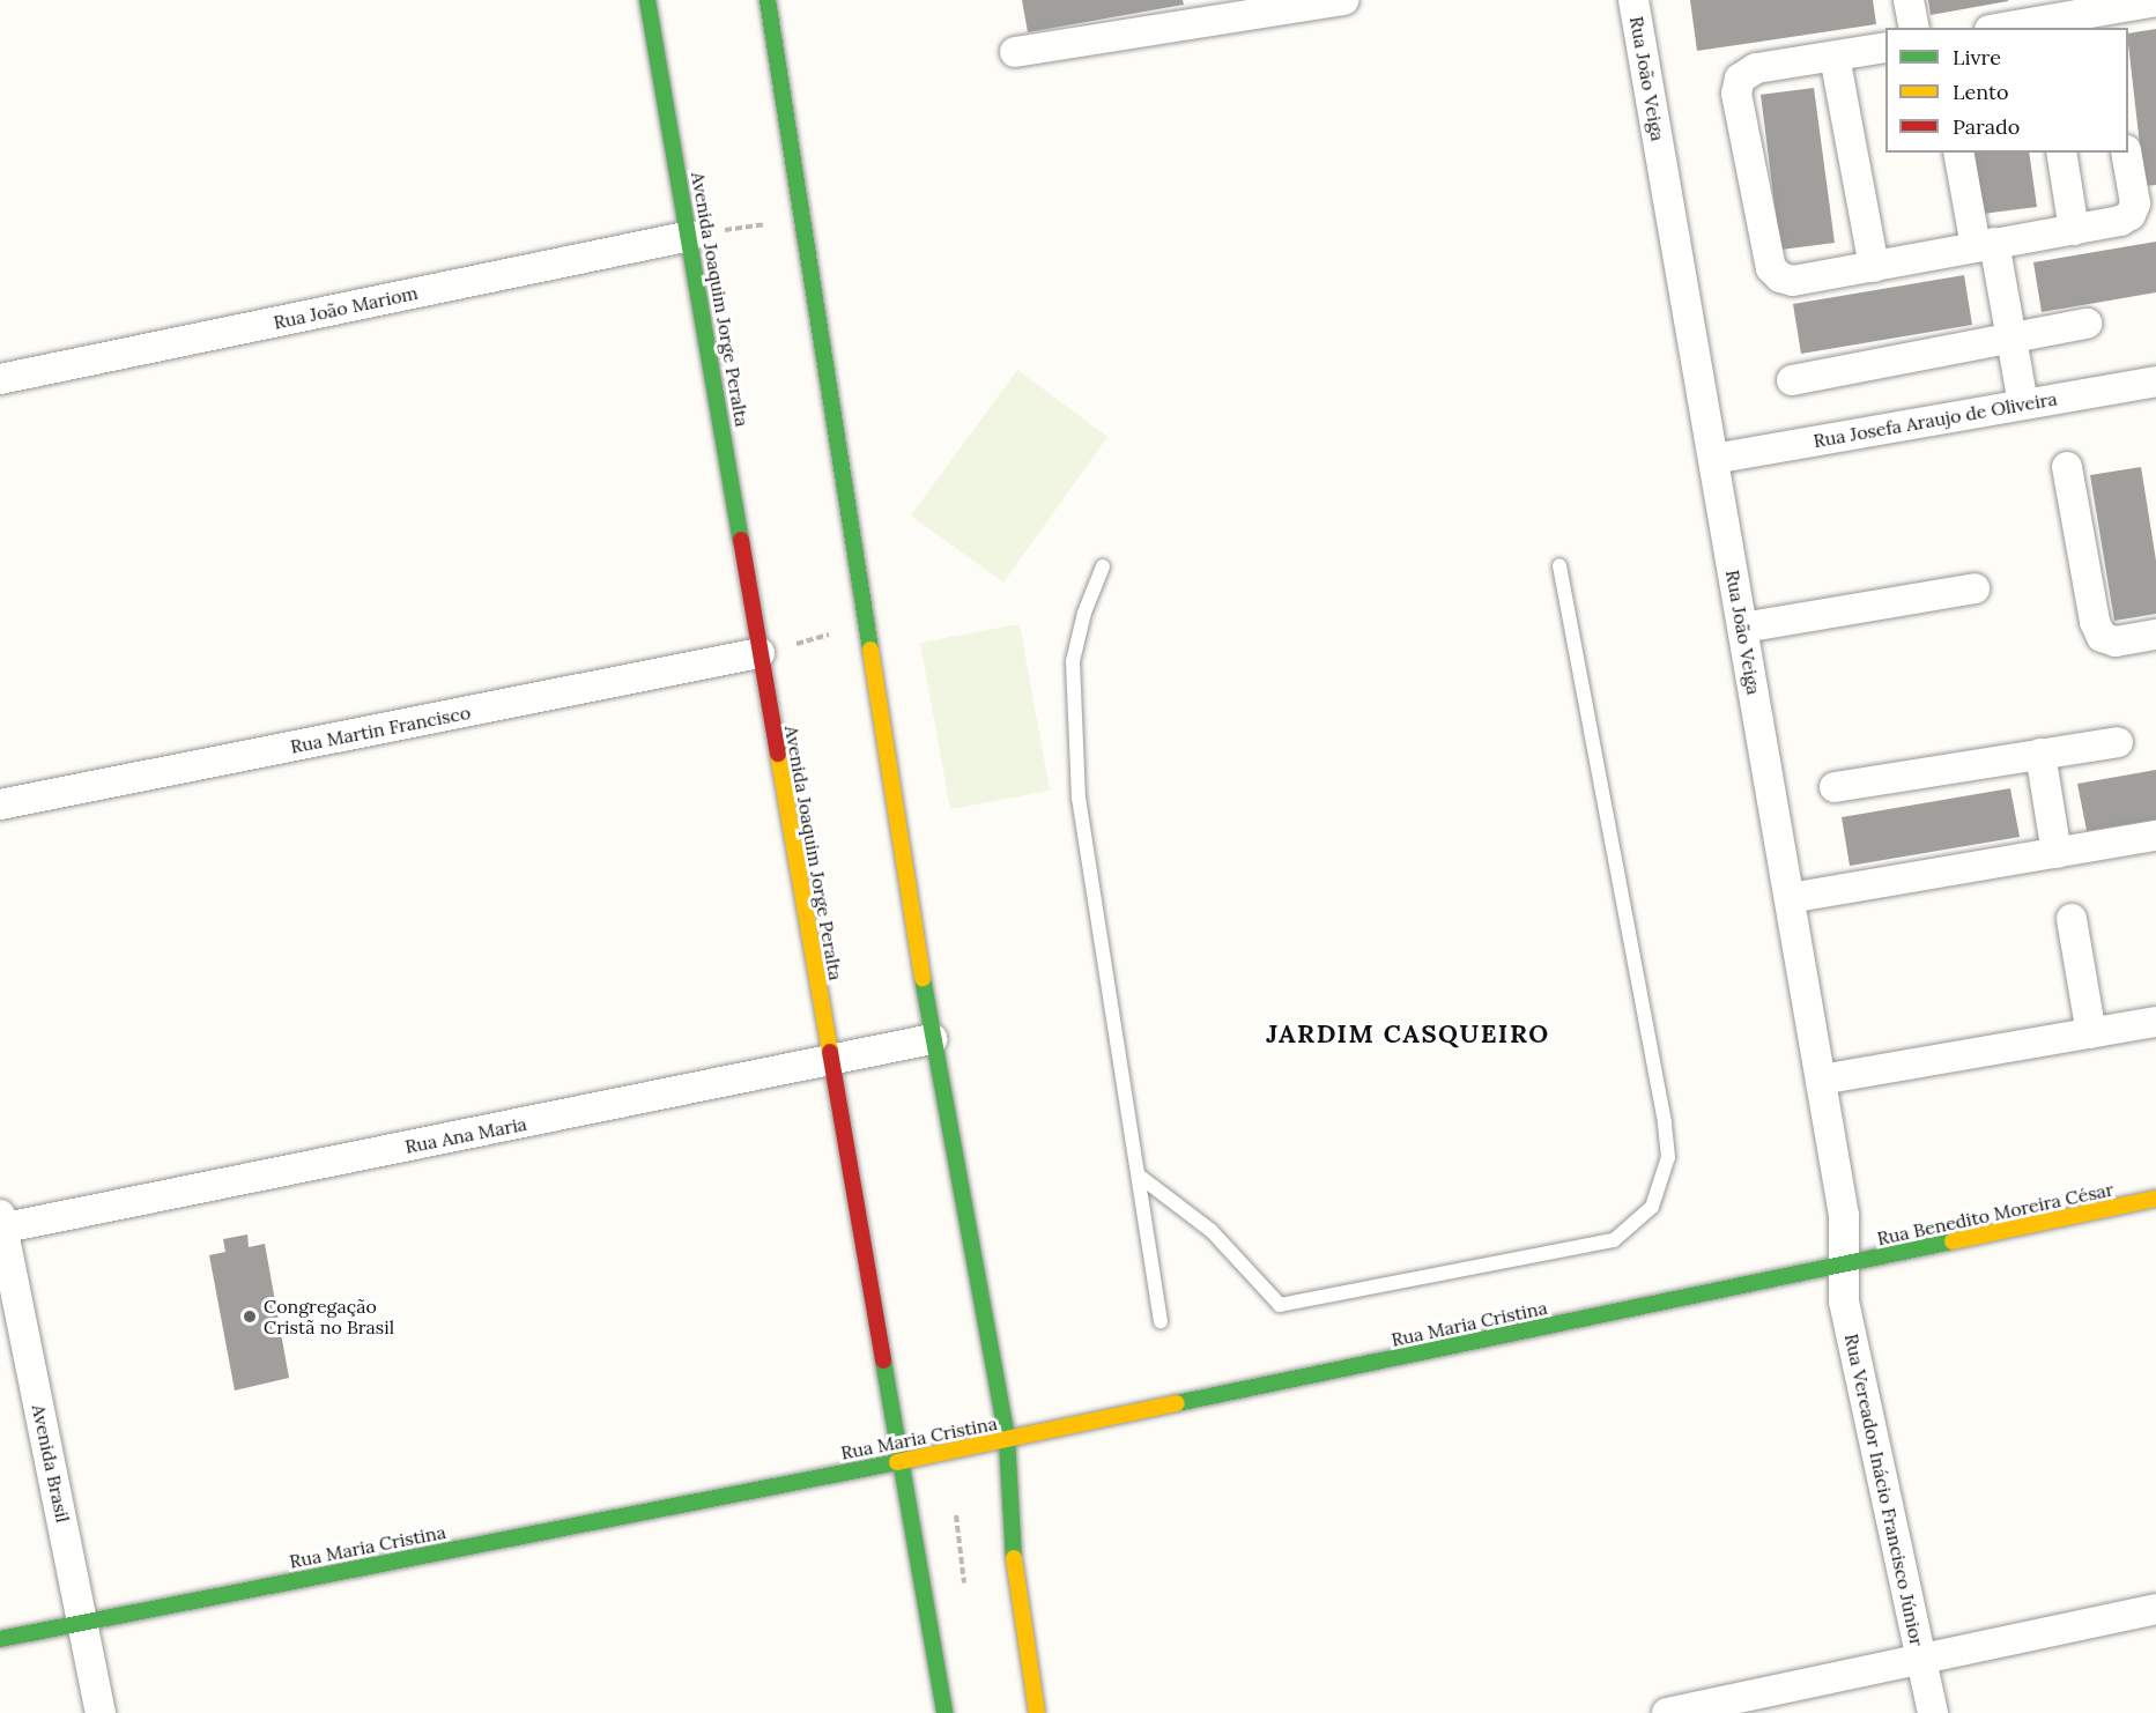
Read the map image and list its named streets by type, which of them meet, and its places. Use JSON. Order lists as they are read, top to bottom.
{
  "streets": {
    "street": [
      "Rua João Veiga",
      "Avenida Joaquim Jorge Peralta",
      "Rua João Mariom",
      "Rua Josefa Araujo de Oliveira",
      "Rua Martin Francisco",
      "Rua Ana Maria",
      "Rua Benedito Moreira César",
      "Rua Maria Cristina",
      "Avenida Brasil",
      "Rua Vereador Inácio Francisco Júnior"
    ]
  },
  "crossings": [
    ["Rua João Veiga", "Rua Josefa Araujo de Oliveira"],
    ["Rua João Veiga", "Rua Benedito Moreira César"],
    ["Rua João Veiga", "Rua Maria Cristina"],
    ["Rua João Veiga", "Rua Vereador Inácio Francisco Júnior"],
    ["Avenida Joaquim Jorge Peralta", "Rua João Mariom"],
    ["Avenida Joaquim Jorge Peralta", "Rua Martin Francisco"],
    ["Avenida Joaquim Jorge Peralta", "Rua Ana Maria"],
    ["Avenida Joaquim Jorge Peralta", "Rua Maria Cristina"],
    ["Rua Ana Maria", "Avenida Brasil"],
    ["Rua Benedito Moreira César", "Rua Maria Cristina"],
    ["Rua Benedito Moreira César", "Rua Vereador Inácio Francisco Júnior"],
    ["Rua Maria Cristina", "Avenida Brasil"],
    ["Rua Maria Cristina", "Rua Vereador Inácio Francisco Júnior"]
  ],
  "districts": ["JARDIM CASQUEIRO"],
  "places": ["Congregação Cristã no Brasil"],
  "legend": ["Livre", "Lento", "Parado"]
}
